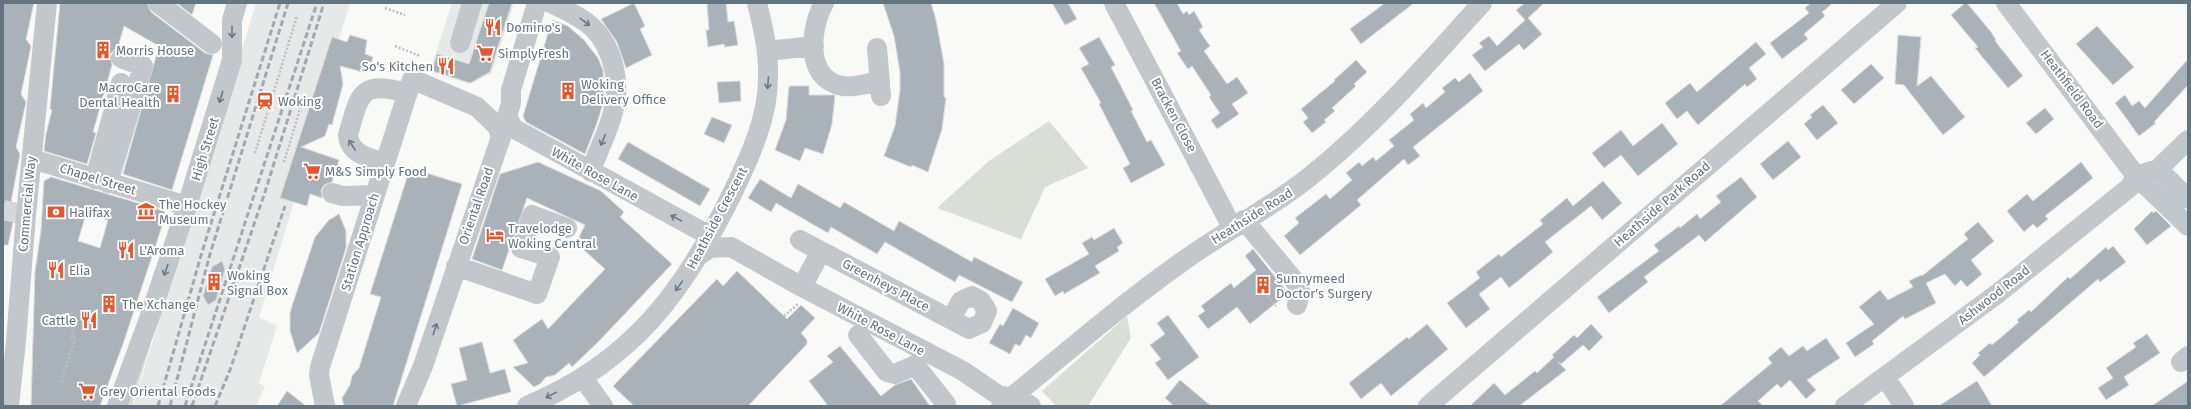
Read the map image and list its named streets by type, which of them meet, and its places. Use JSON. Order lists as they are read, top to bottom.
{
  "streets": {
    "street": [
      "Heathfield Road",
      "Bracken Close",
      "High Street",
      "White Rose Lane",
      "Chapel Street",
      "Commercial Way",
      "Heathside Park Road",
      "Oriental Road",
      "Heathside Road",
      "Heathside Crescent",
      "Station Approach",
      "Greenheys Place",
      "Ashwood Road"
    ]
  },
  "crossings": [
    ["Heathfield Road", "Ashwood Road"],
    ["Bracken Close", "Heathside Road"],
    ["High Street", "Chapel Street"],
    ["White Rose Lane", "Oriental Road"],
    ["White Rose Lane", "Heathside Road"],
    ["White Rose Lane", "Heathside Crescent"],
    ["Chapel Street", "Commercial Way"]
  ],
  "one_way": ["High Street", "Heathside Crescent"],
  "places": {
    "restaurant": [
      "Domino's",
      "So's Kitchen",
      "L'Aroma",
      "Elia",
      "Cattle"
    ],
    "building": [
      "Morris House",
      "Woking Delivery Office",
      "MacroCare Dental Health",
      "Woking Signal Box",
      "Sunnymeed Doctor's Surgery",
      "The Xchange"
    ],
    "supermarket": ["SimplyFresh", "M&S Simply Food", "Grey Oriental Foods"],
    "station": ["Woking"],
    "museum": ["The Hockey Museum"],
    "bank": ["Halifax"],
    "hotel": ["Travelodge Woking Central"]
  }
}
